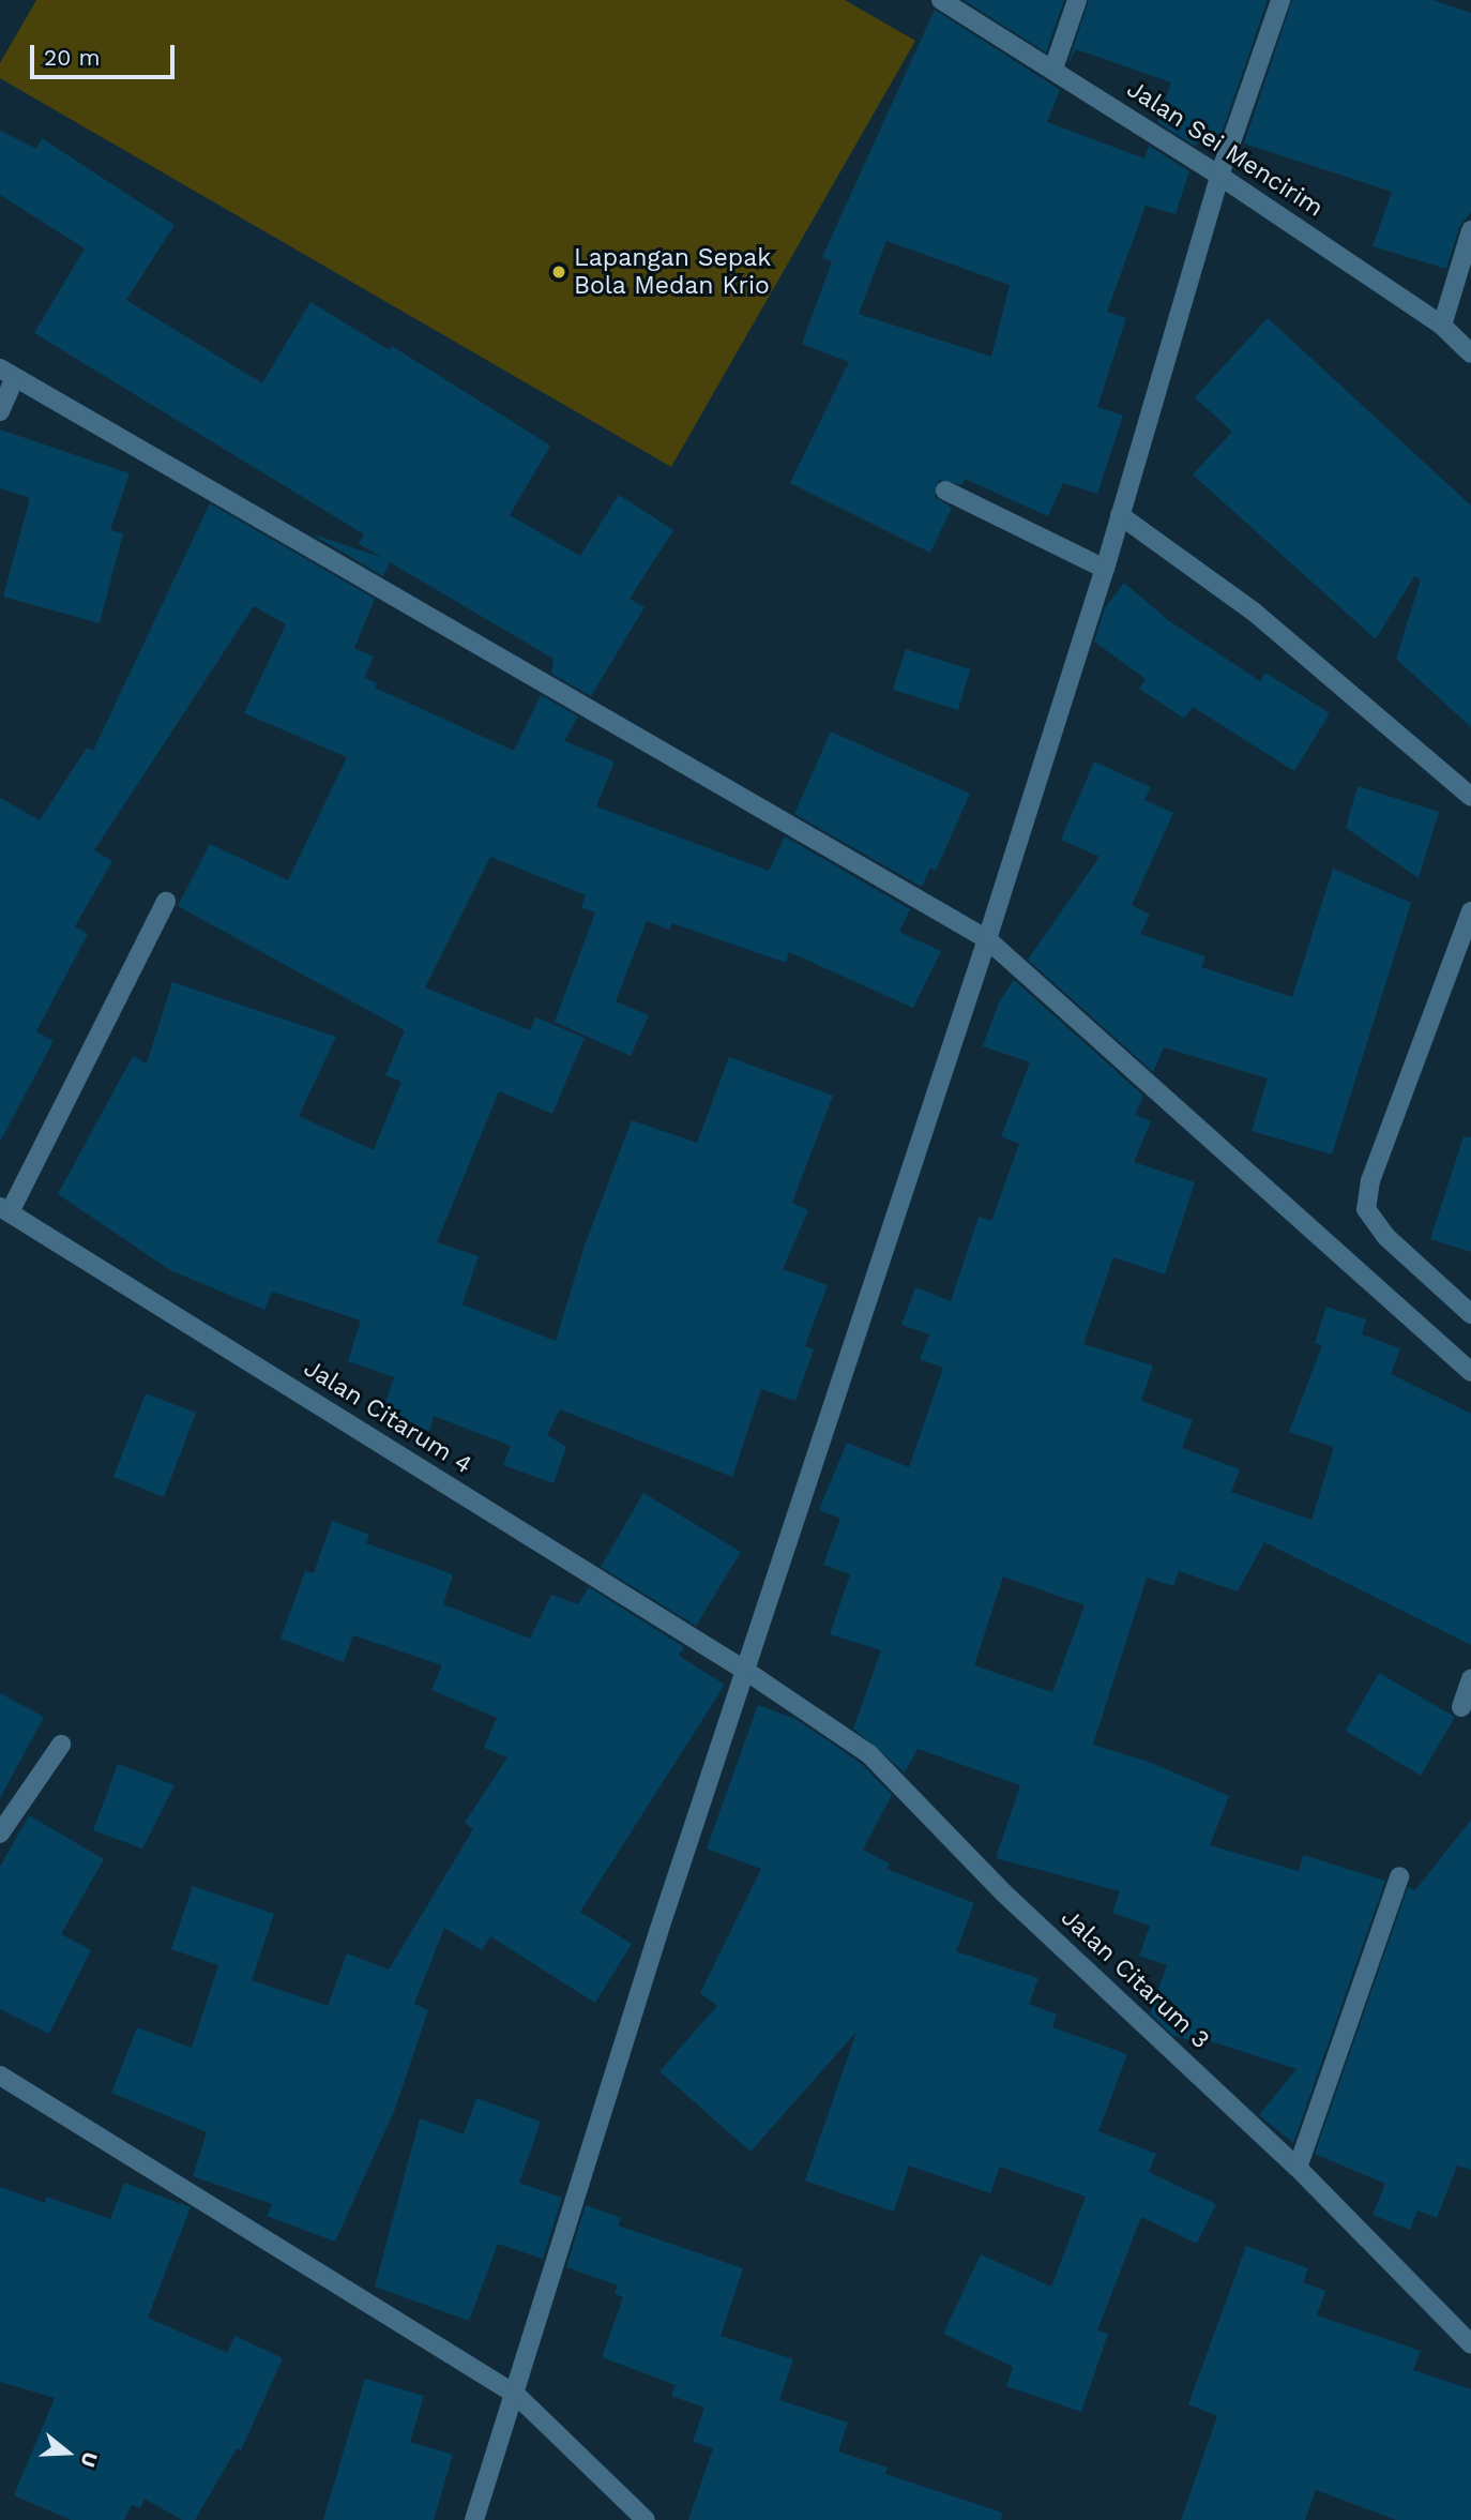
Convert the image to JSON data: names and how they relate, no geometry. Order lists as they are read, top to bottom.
{
  "streets": {
    "street": ["Jalan Sei Mencirim", "Jalan Citarum 4", "Jalan Citarum 3"]
  },
  "crossings": [
    ["Jalan Citarum 4", "Jalan Citarum 3"]
  ],
  "places": ["Lapangan Sepak Bola Medan Krio"],
  "scale_bar": "20 m",
  "north": "right"
}
